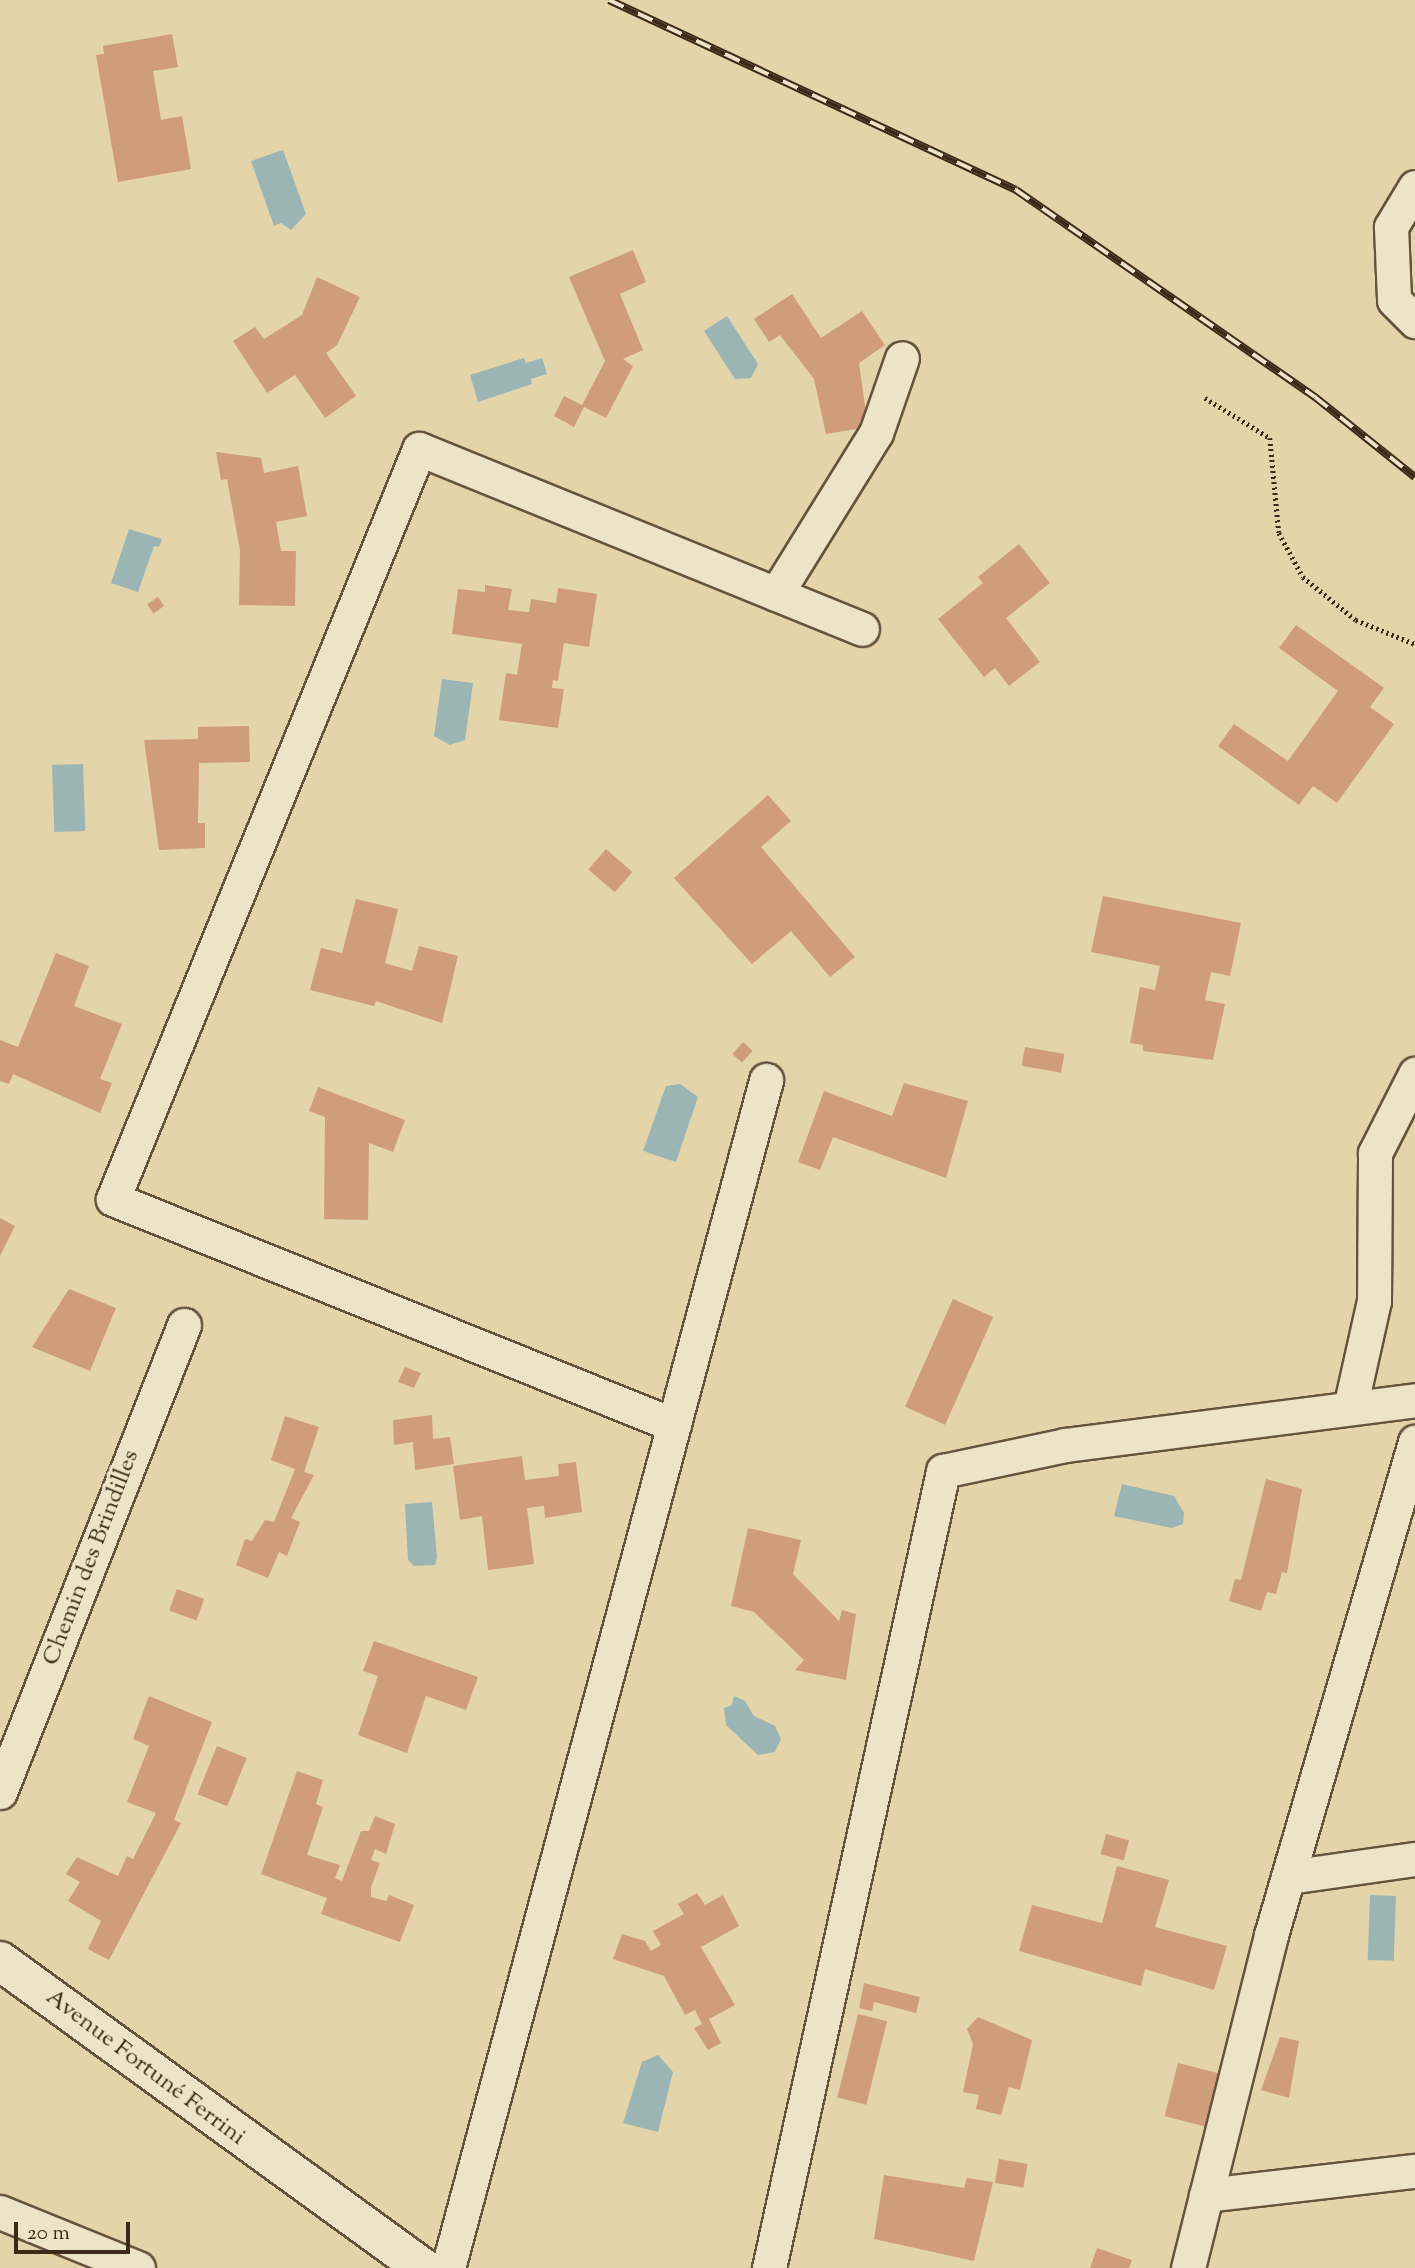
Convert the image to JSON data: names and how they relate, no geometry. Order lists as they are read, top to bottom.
{
  "streets": {
    "main road": ["Avenue Fortuné Ferrini"],
    "street": ["Chemin des Brindilles"]
  },
  "scale_bar": "20 m"
}
